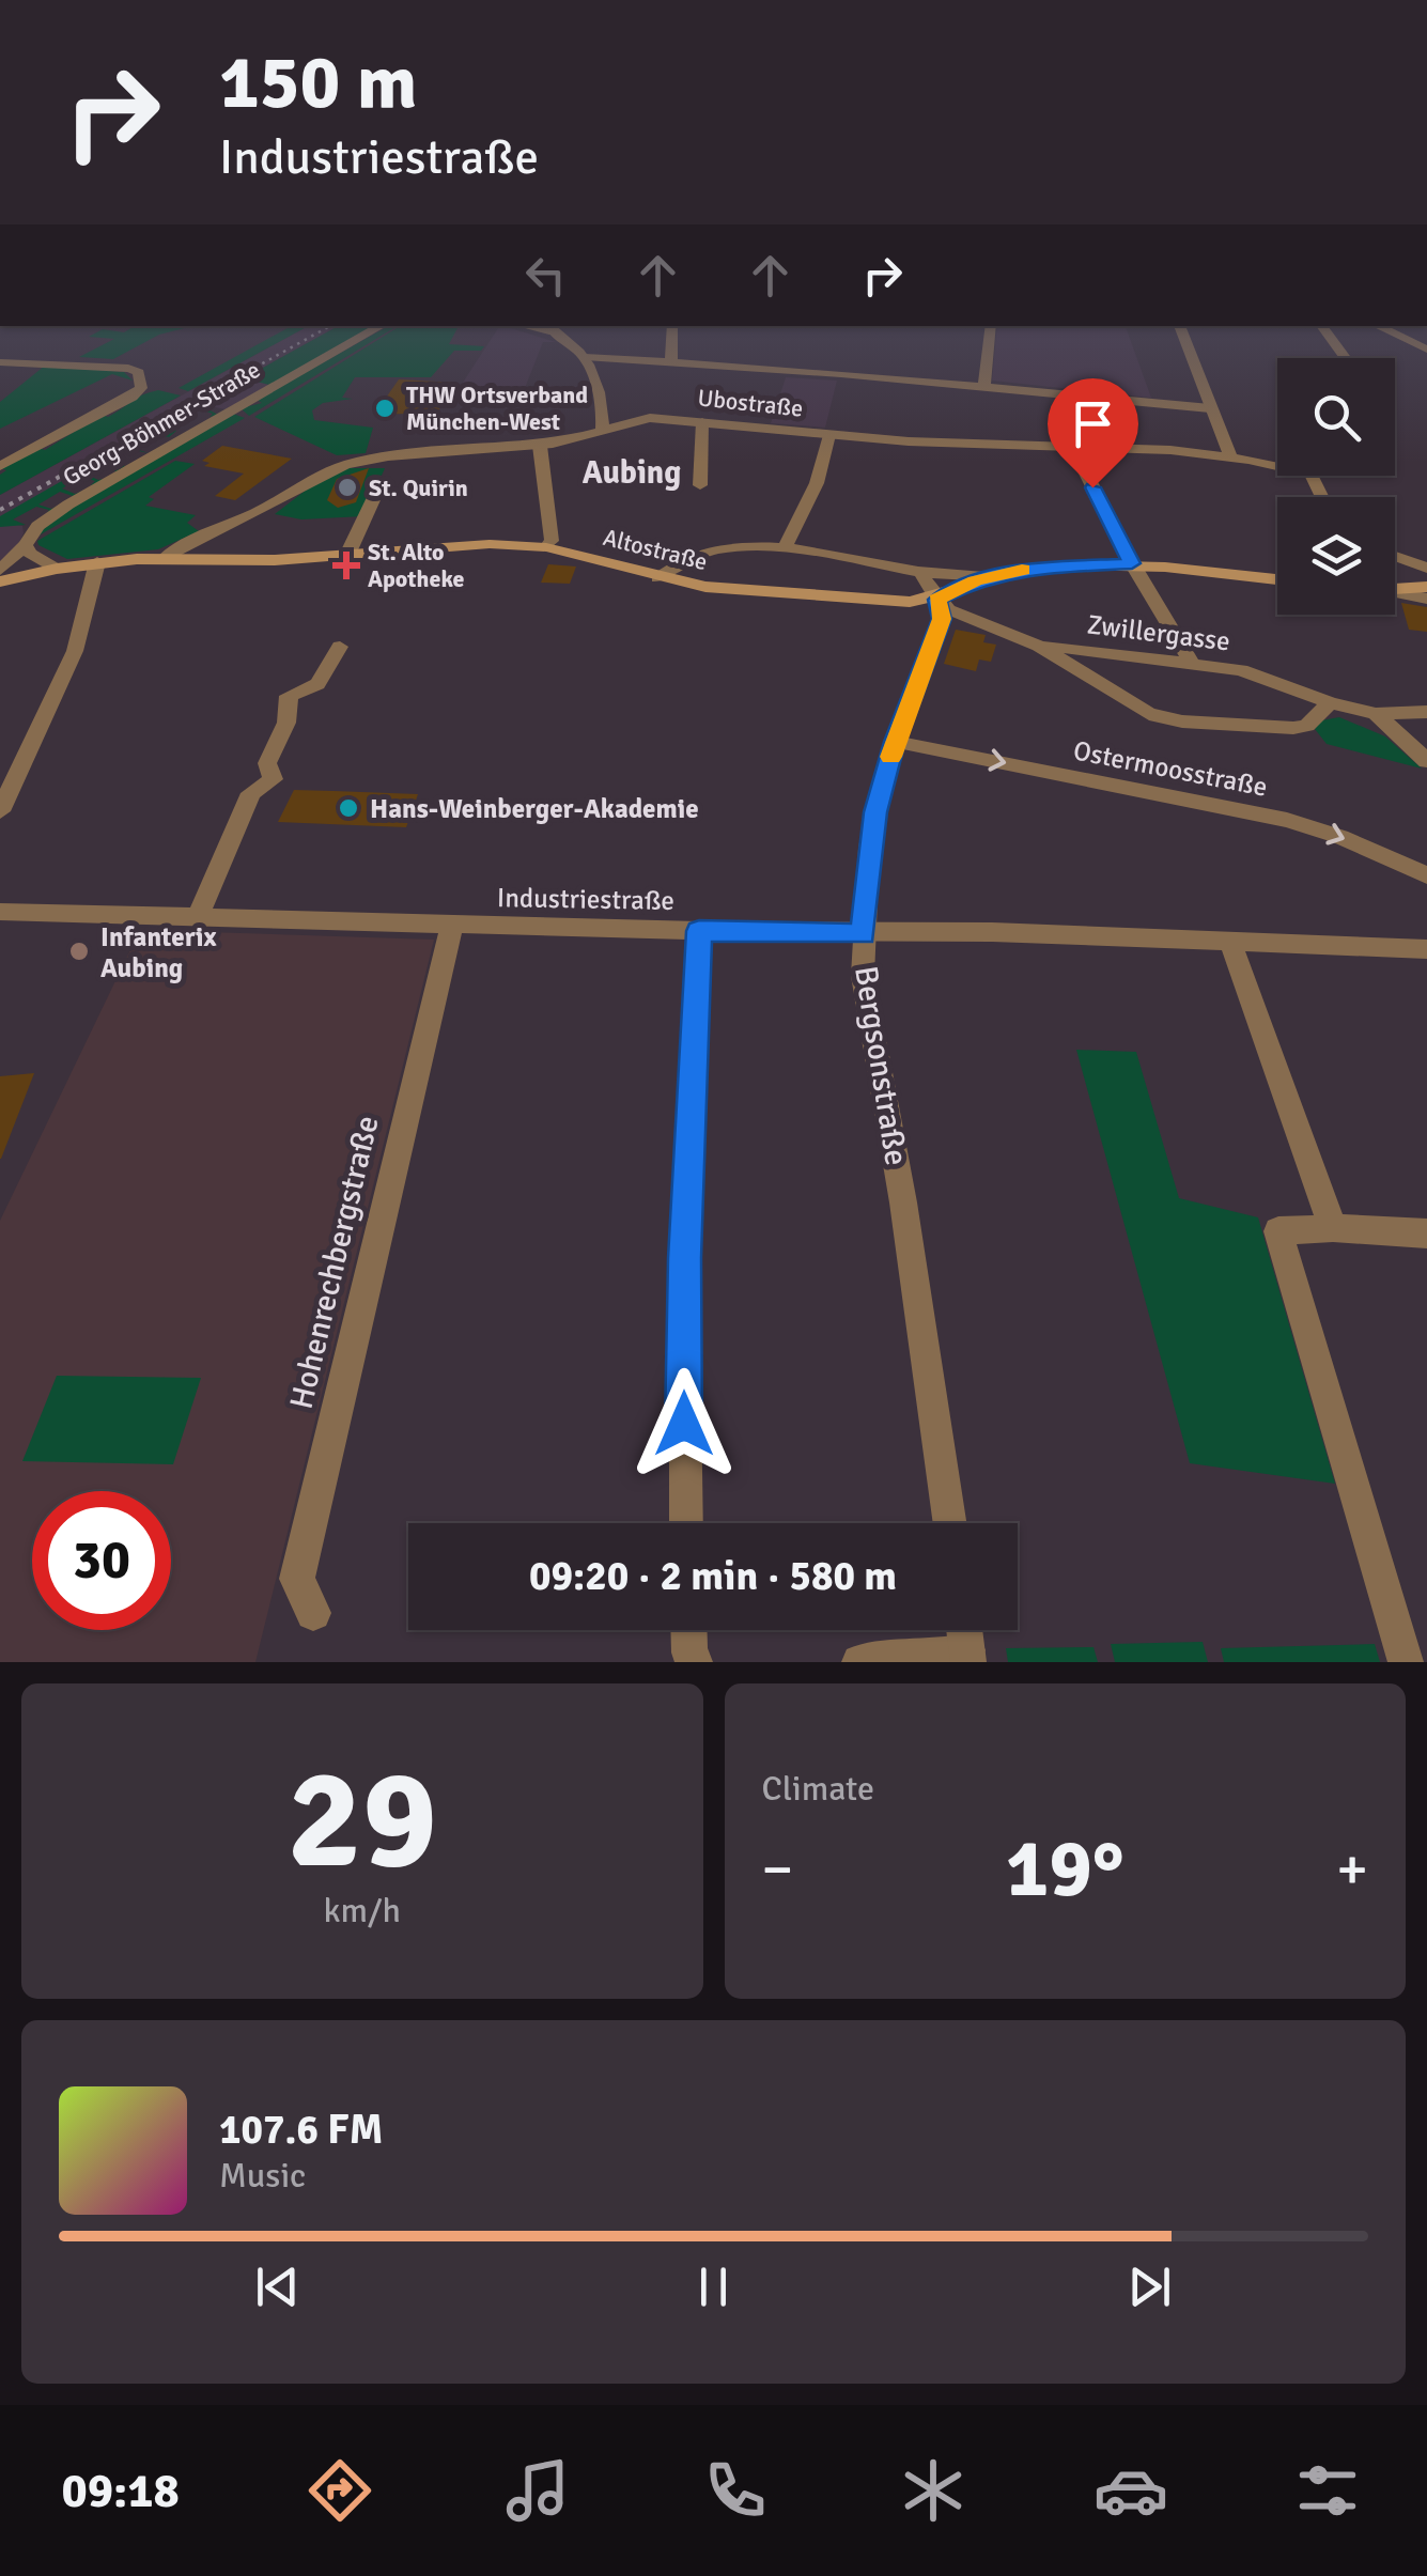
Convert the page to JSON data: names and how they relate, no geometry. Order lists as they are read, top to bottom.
{
  "streets": {
    "main road": ["Altostraße"],
    "street": [
      "Ubostraße",
      "Georg-Böhmer-Straße",
      "Zwillergasse",
      "Ostermoosstraße",
      "Industriestraße",
      "Bergsonstraße",
      "Hohenrechbergstraße"
    ]
  },
  "crossings": [
    ["Ubostraße", "Altostraße"],
    ["Altostraße", "Bergsonstraße"],
    ["Ostermoosstraße", "Bergsonstraße"],
    ["Industriestraße", "Bergsonstraße"],
    ["Industriestraße", "Hohenrechbergstraße"]
  ],
  "districts": ["Aubing"],
  "places": {
    "other": [
      "THW Ortsverband München-West",
      "St. Quirin",
      "Hans-Weinberger-Akademie",
      "Infanterix Aubing"
    ],
    "health": ["St. Alto Apotheke"]
  },
  "page": {
    "turn": ["150 m", "Industriestraße"],
    "limit": "30",
    "trip": "09:20 · 2 min · 580 m",
    "tile": [
      ["29", "km/h"],
      "Climate"
    ],
    "heat": ["−", "19°", "+"],
    "song": ["107.6 FM", "Music"],
    "tabs": "09:18"
  }
}
